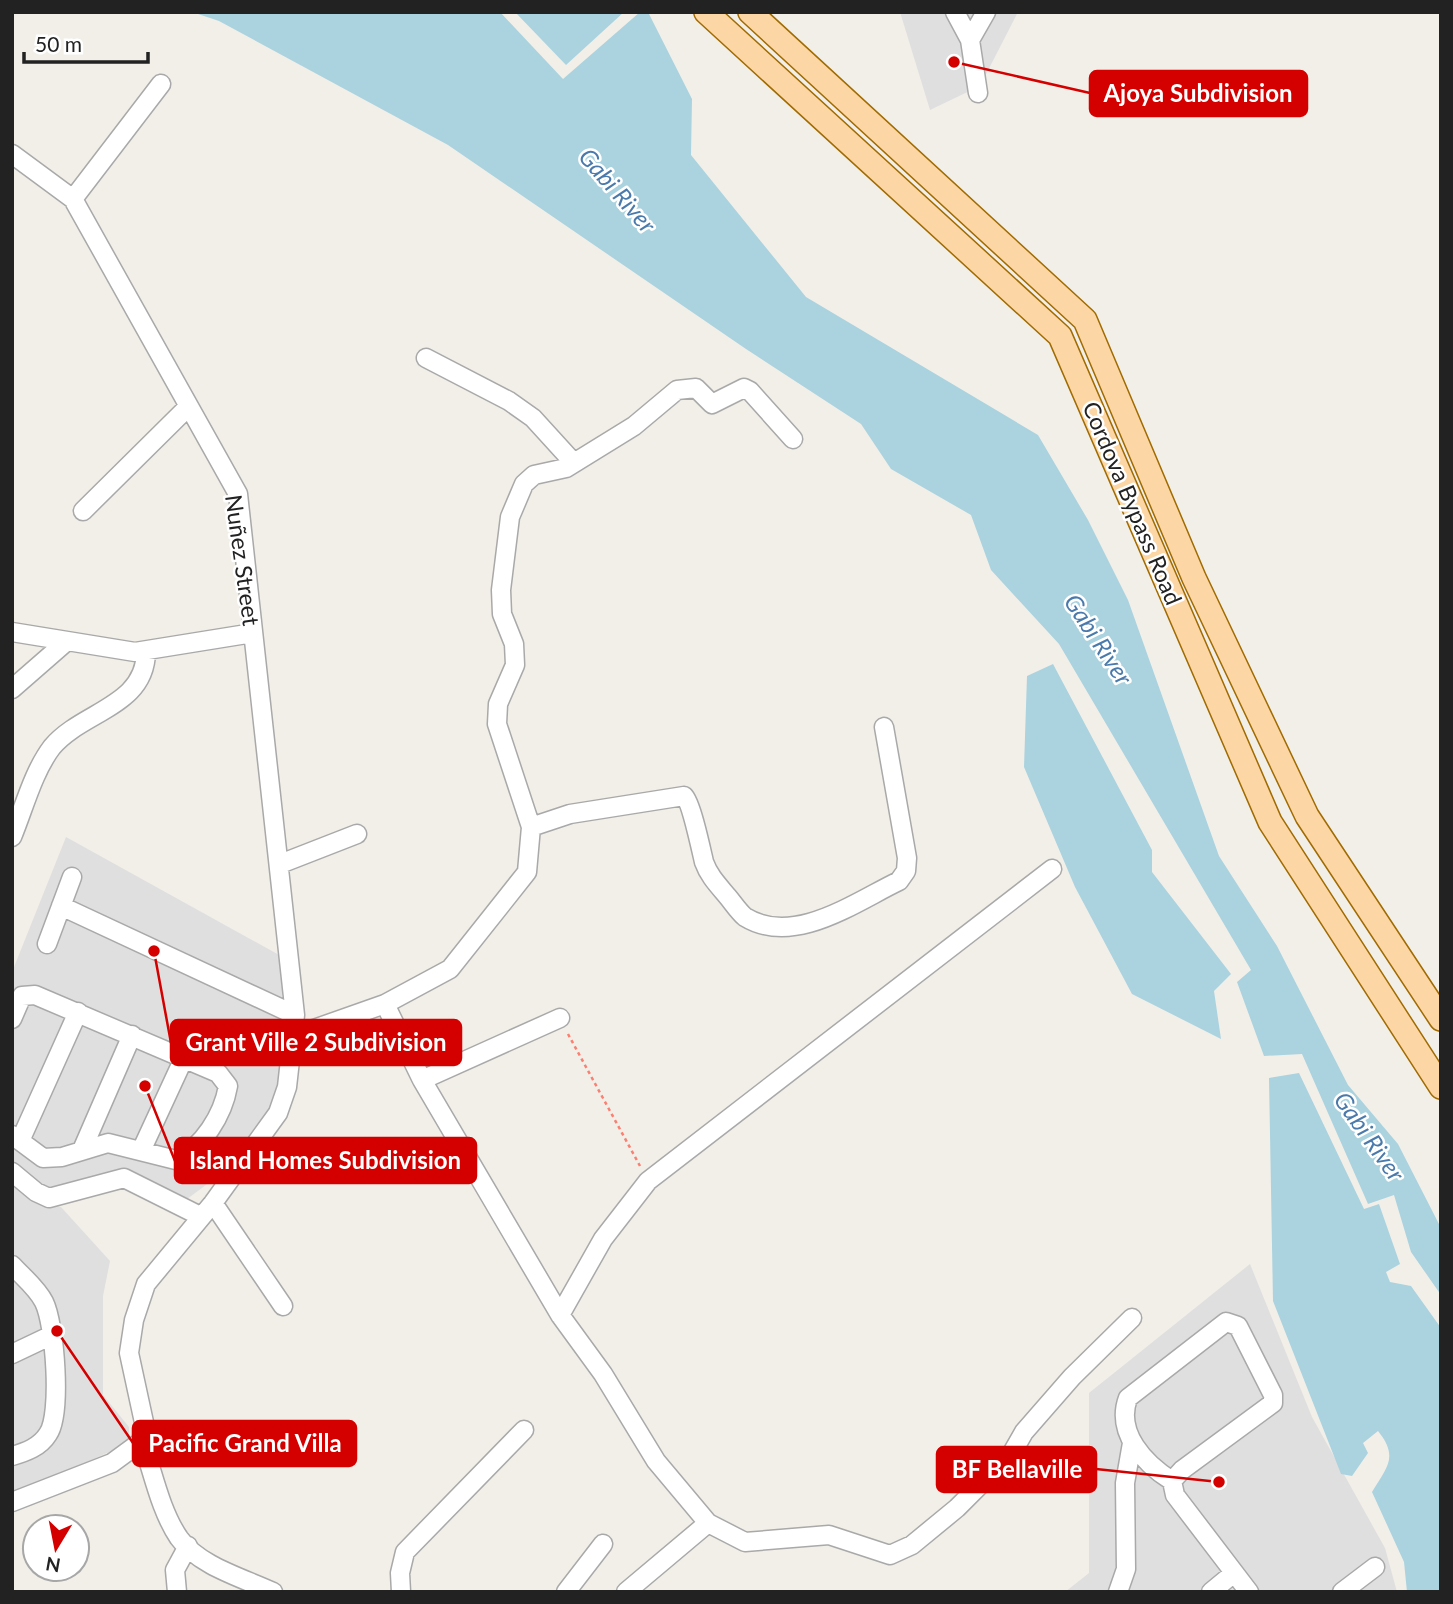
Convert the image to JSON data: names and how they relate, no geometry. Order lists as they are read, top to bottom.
{
  "streets": {
    "main road": ["Cordova Bypass Road"],
    "street": ["Nuñez Street"]
  },
  "water": ["Gabi River"],
  "places": [
    "Ajoya Subdivision",
    "Grant Ville 2 Subdivision",
    "Island Homes Subdivision",
    "Pacific Grand Villa",
    "BF Bellaville"
  ],
  "scale_bar": "50 m",
  "north": "bottom"
}
